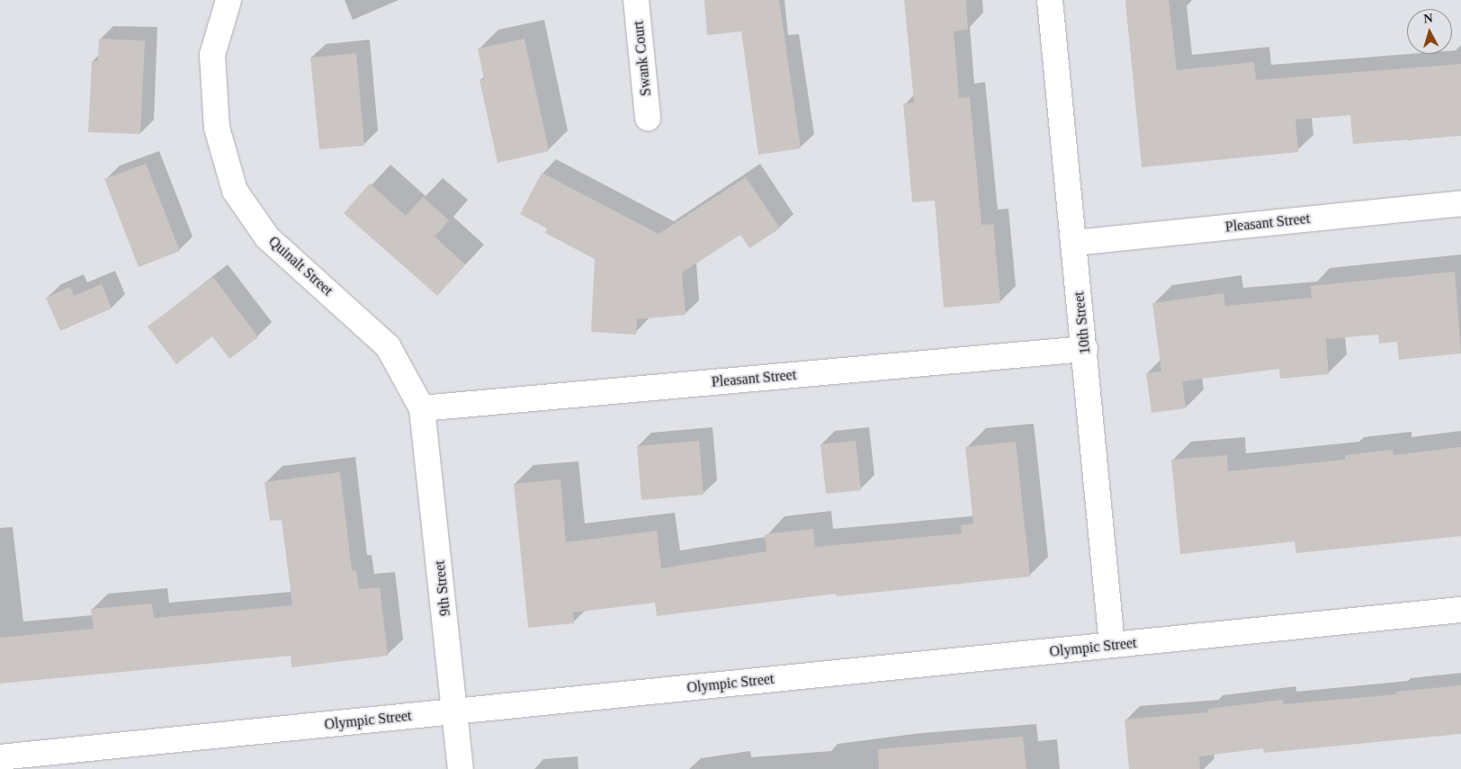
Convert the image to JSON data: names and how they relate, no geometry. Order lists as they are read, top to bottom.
{
  "streets": {
    "street": [
      "Swank Court",
      "Pleasant Street",
      "Quinalt Street",
      "10th Street",
      "9th Street",
      "Olympic Street"
    ]
  },
  "crossings": [
    ["Pleasant Street", "Quinalt Street"],
    ["Pleasant Street", "10th Street"],
    ["Pleasant Street", "9th Street"],
    ["Quinalt Street", "9th Street"],
    ["10th Street", "Olympic Street"],
    ["9th Street", "Olympic Street"]
  ],
  "north": "top"
}
